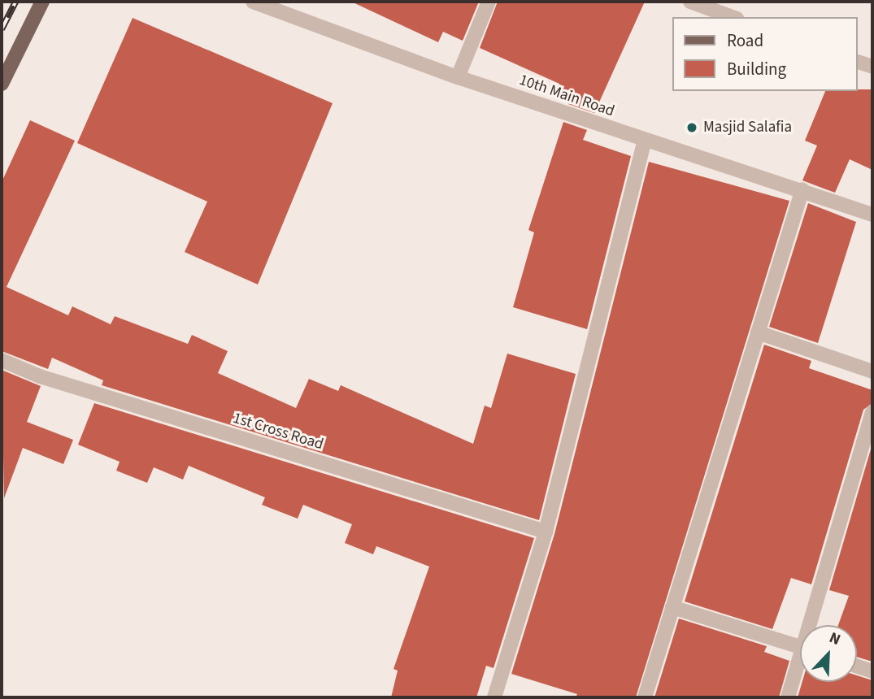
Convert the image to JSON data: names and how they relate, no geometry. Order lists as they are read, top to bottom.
{
  "streets": {
    "street": ["10th Main Road", "1st Cross Road"]
  },
  "places": ["Masjid Salafia"],
  "legend": ["Road", "Building"],
  "north": "top right"
}
